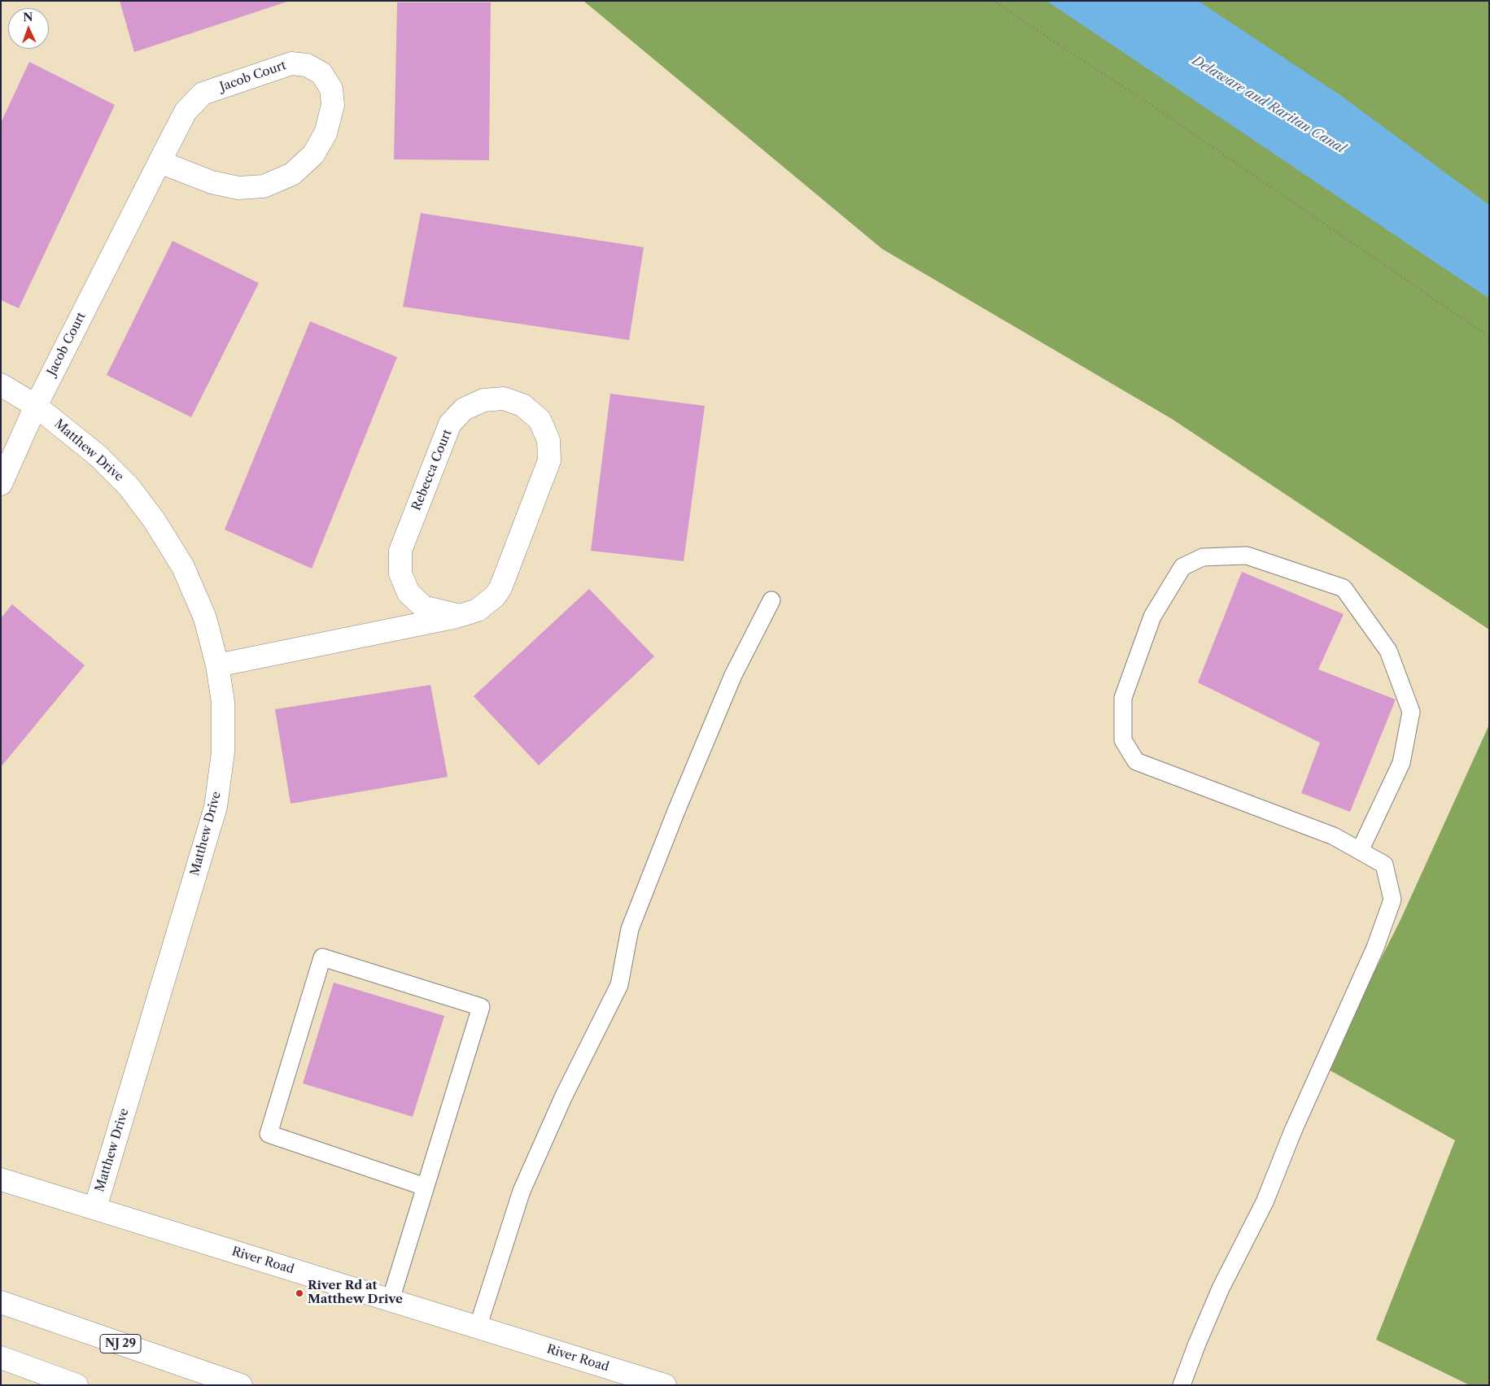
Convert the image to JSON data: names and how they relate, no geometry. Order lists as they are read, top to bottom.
{
  "streets": {
    "main road": [
      "Jacob Court",
      "Matthew Drive",
      "Rebecca Court",
      "River Road",
      "NJ 29"
    ]
  },
  "crossings": [
    ["Jacob Court", "Matthew Drive"],
    ["Matthew Drive", "Rebecca Court"],
    ["Matthew Drive", "River Road"]
  ],
  "water": ["Delaware and Raritan Canal"],
  "places": ["River Rd at Matthew Drive"],
  "north": "top"
}
